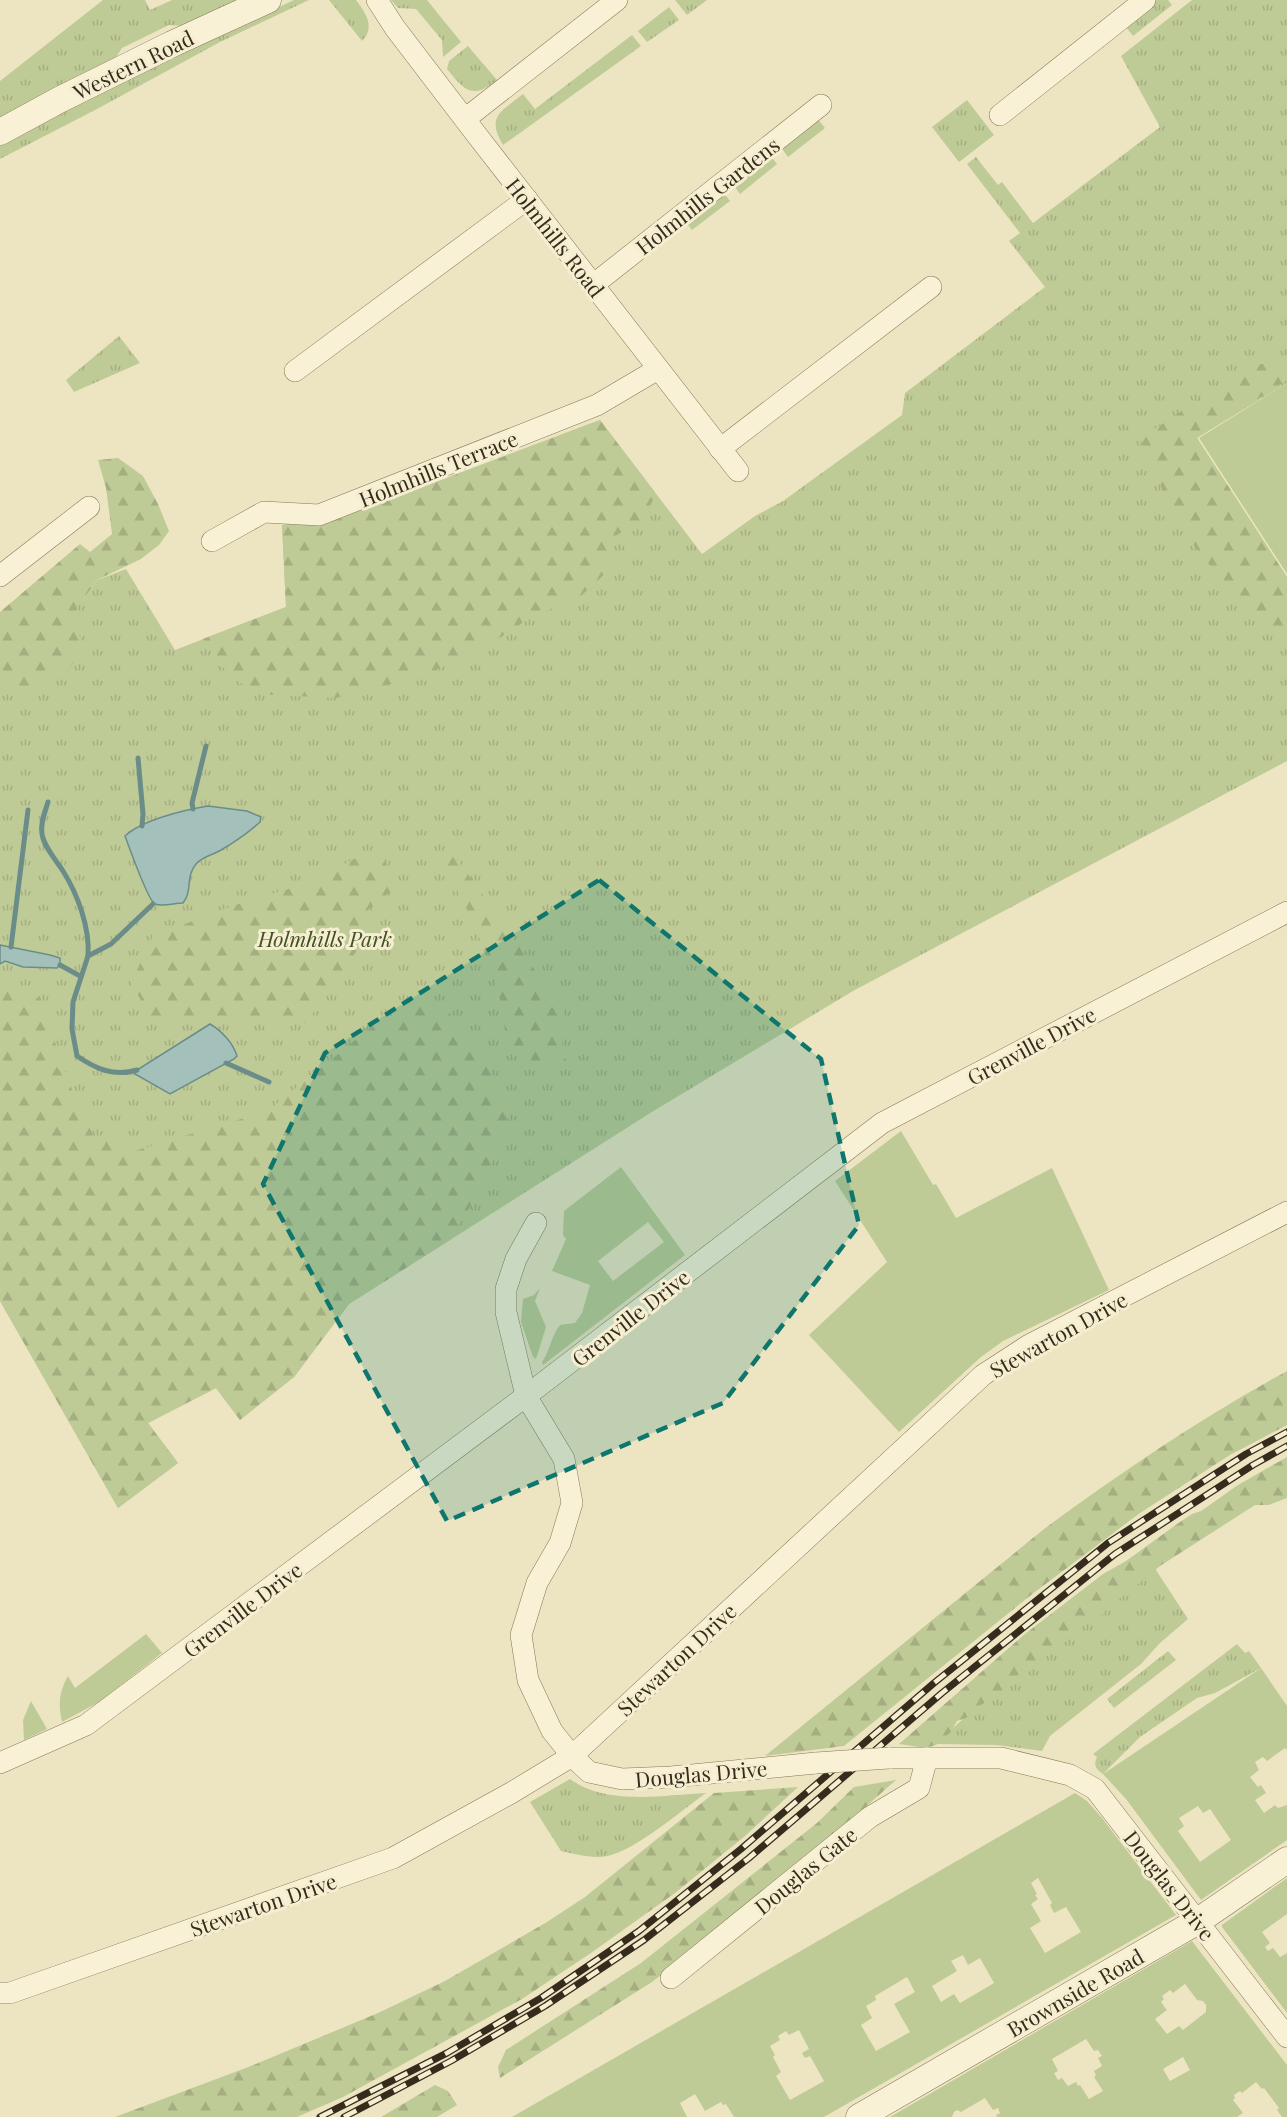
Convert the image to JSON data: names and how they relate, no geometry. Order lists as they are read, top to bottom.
{
  "streets": {
    "street": [
      "Western Road",
      "Holmhills Gardens",
      "Holmhills Road",
      "Holmhills Terrace",
      "Grenville Drive",
      "Stewarton Drive",
      "Douglas Drive",
      "Douglas Gate",
      "Brownside Road"
    ]
  },
  "crossings": [
    ["Holmhills Gardens", "Holmhills Road"],
    ["Holmhills Road", "Holmhills Terrace"],
    ["Grenville Drive", "Douglas Drive"],
    ["Stewarton Drive", "Douglas Drive"],
    ["Douglas Drive", "Douglas Gate"],
    ["Douglas Drive", "Brownside Road"]
  ],
  "parks": ["Holmhills Park"]
}
